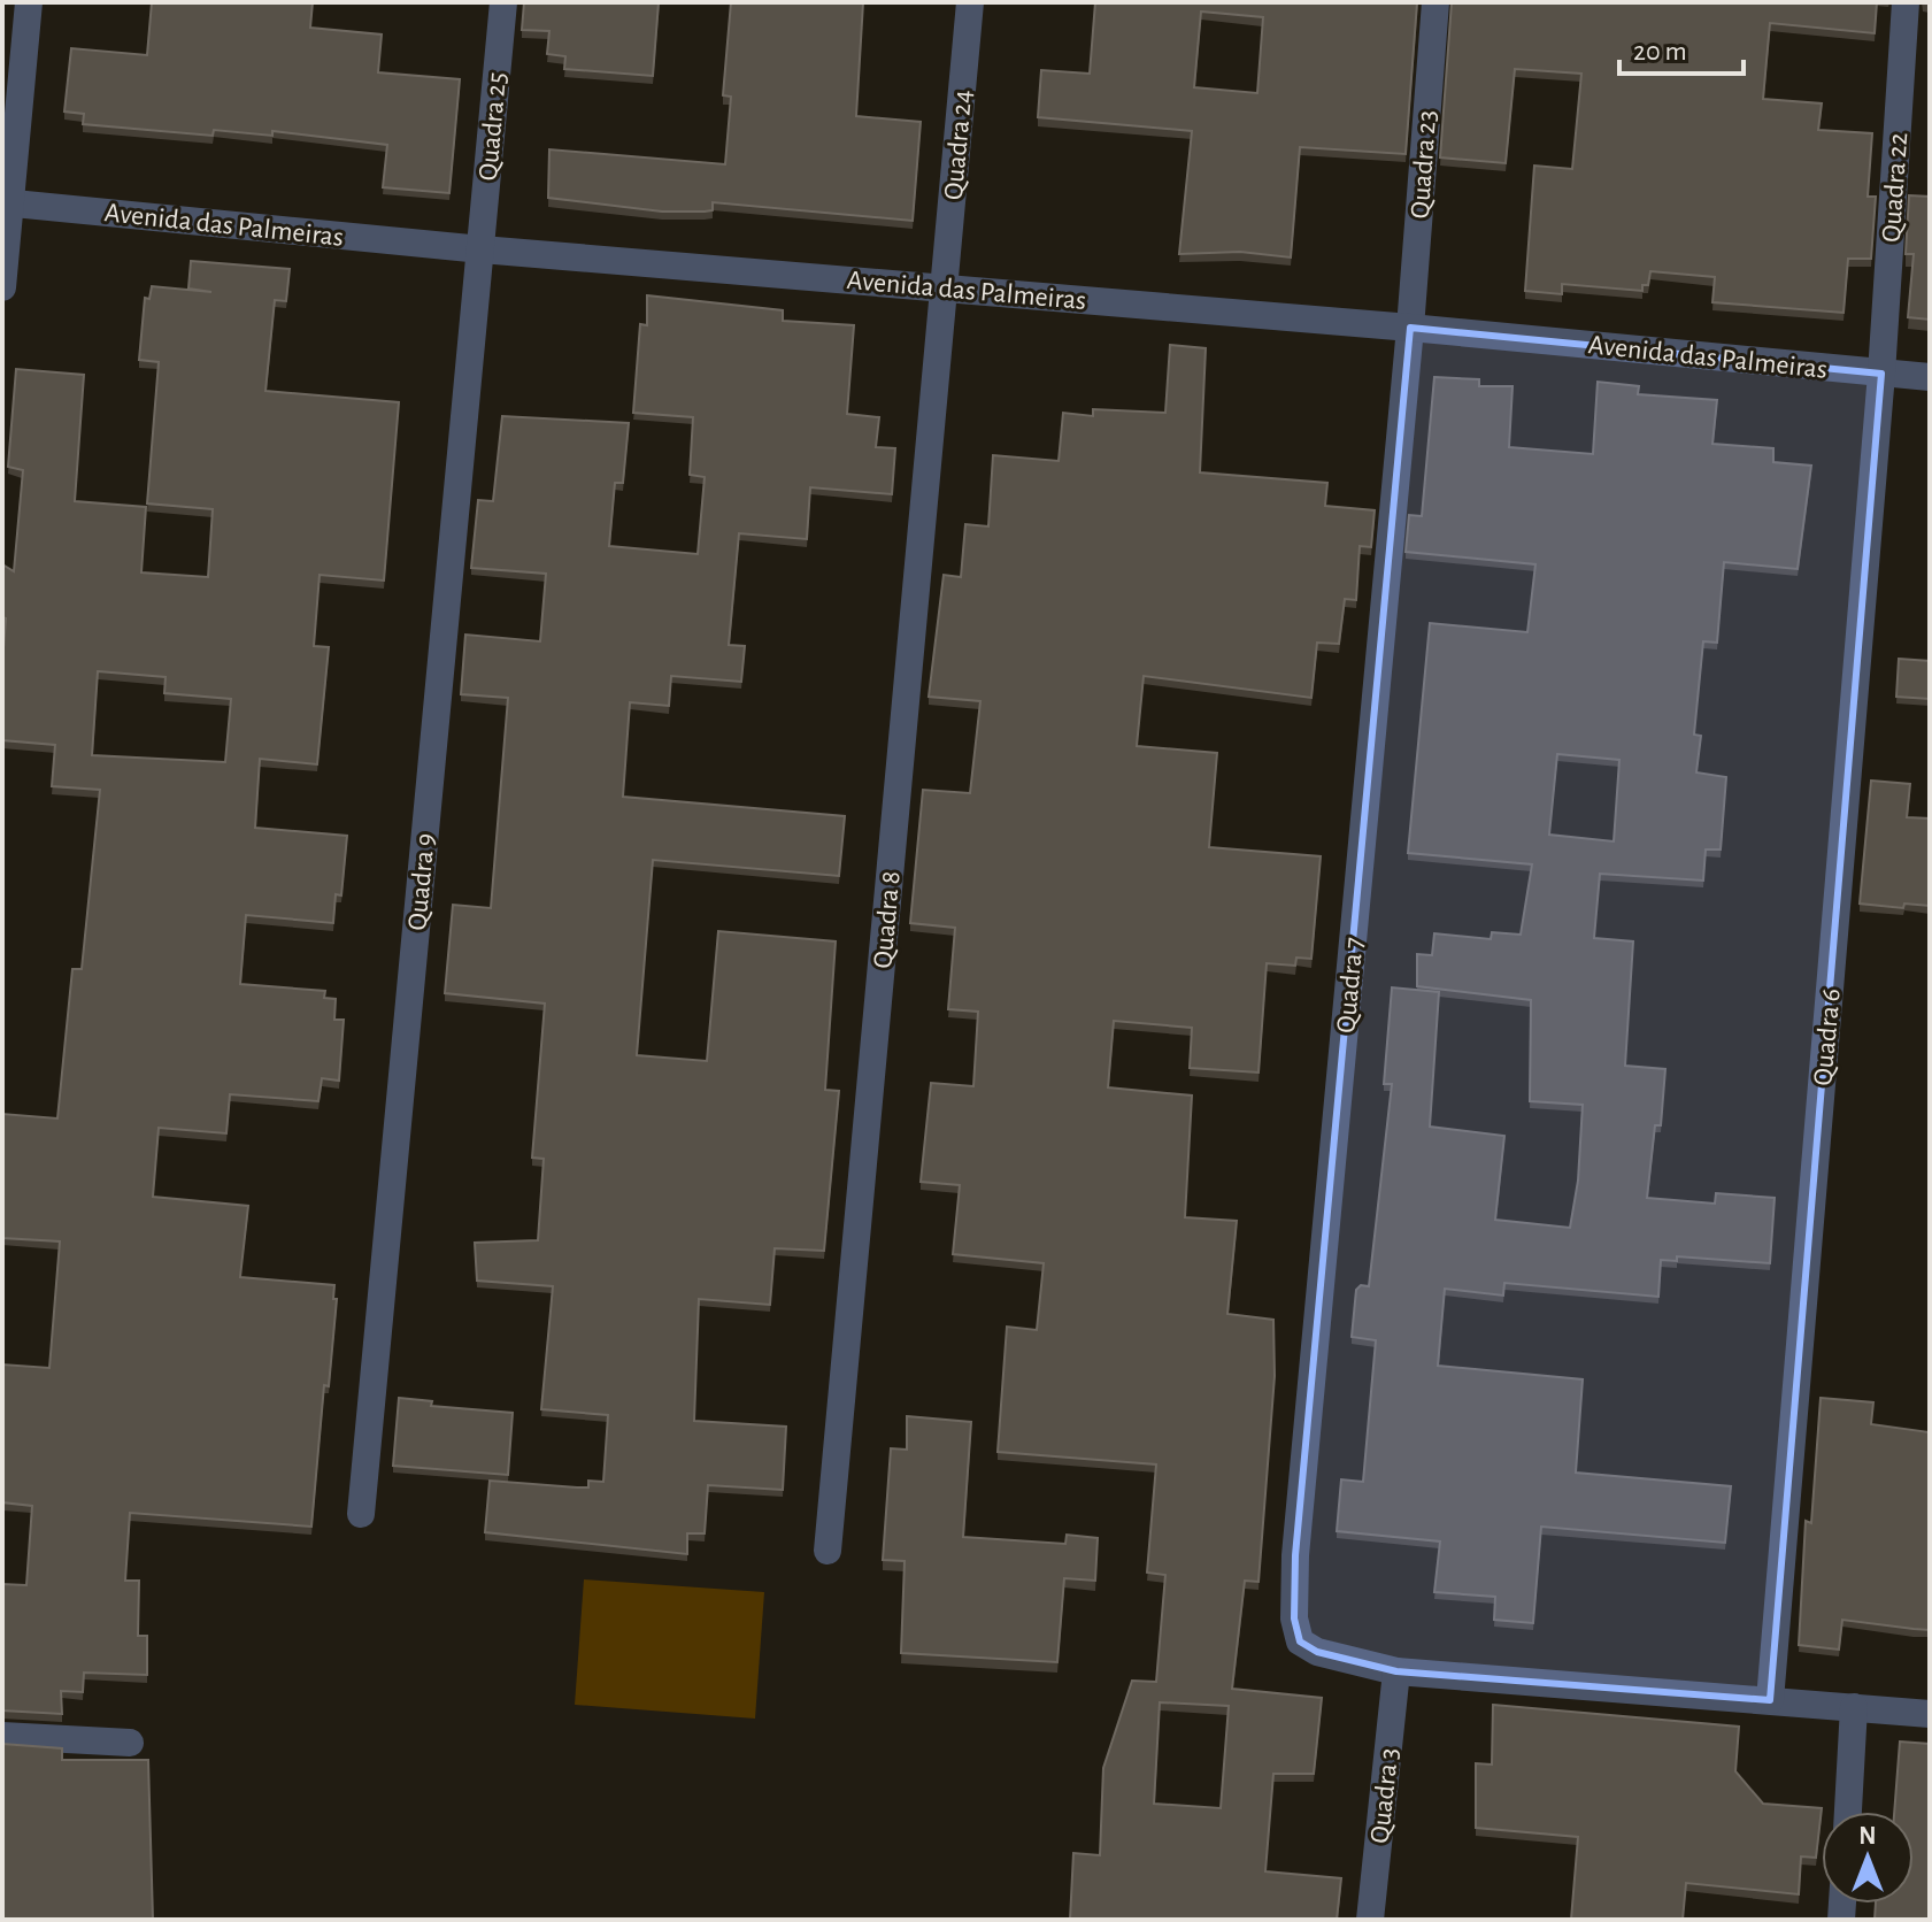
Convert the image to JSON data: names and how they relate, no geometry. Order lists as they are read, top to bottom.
{
  "streets": {
    "street": [
      "Quadra 25",
      "Quadra 24",
      "Quadra 23",
      "Quadra 22",
      "Avenida das Palmeiras",
      "Quadra 9",
      "Quadra 8",
      "Quadra 7",
      "Quadra 6",
      "Quadra 3"
    ]
  },
  "crossings": [
    ["Quadra 25", "Avenida das Palmeiras"],
    ["Quadra 25", "Quadra 9"],
    ["Quadra 24", "Avenida das Palmeiras"],
    ["Quadra 24", "Quadra 8"],
    ["Quadra 23", "Avenida das Palmeiras"],
    ["Quadra 23", "Quadra 7"],
    ["Quadra 22", "Avenida das Palmeiras"],
    ["Quadra 22", "Quadra 6"],
    ["Avenida das Palmeiras", "Quadra 9"],
    ["Avenida das Palmeiras", "Quadra 8"],
    ["Avenida das Palmeiras", "Quadra 7"],
    ["Avenida das Palmeiras", "Quadra 6"],
    ["Quadra 7", "Quadra 3"]
  ],
  "scale_bar": "20 m",
  "north": "top"
}
